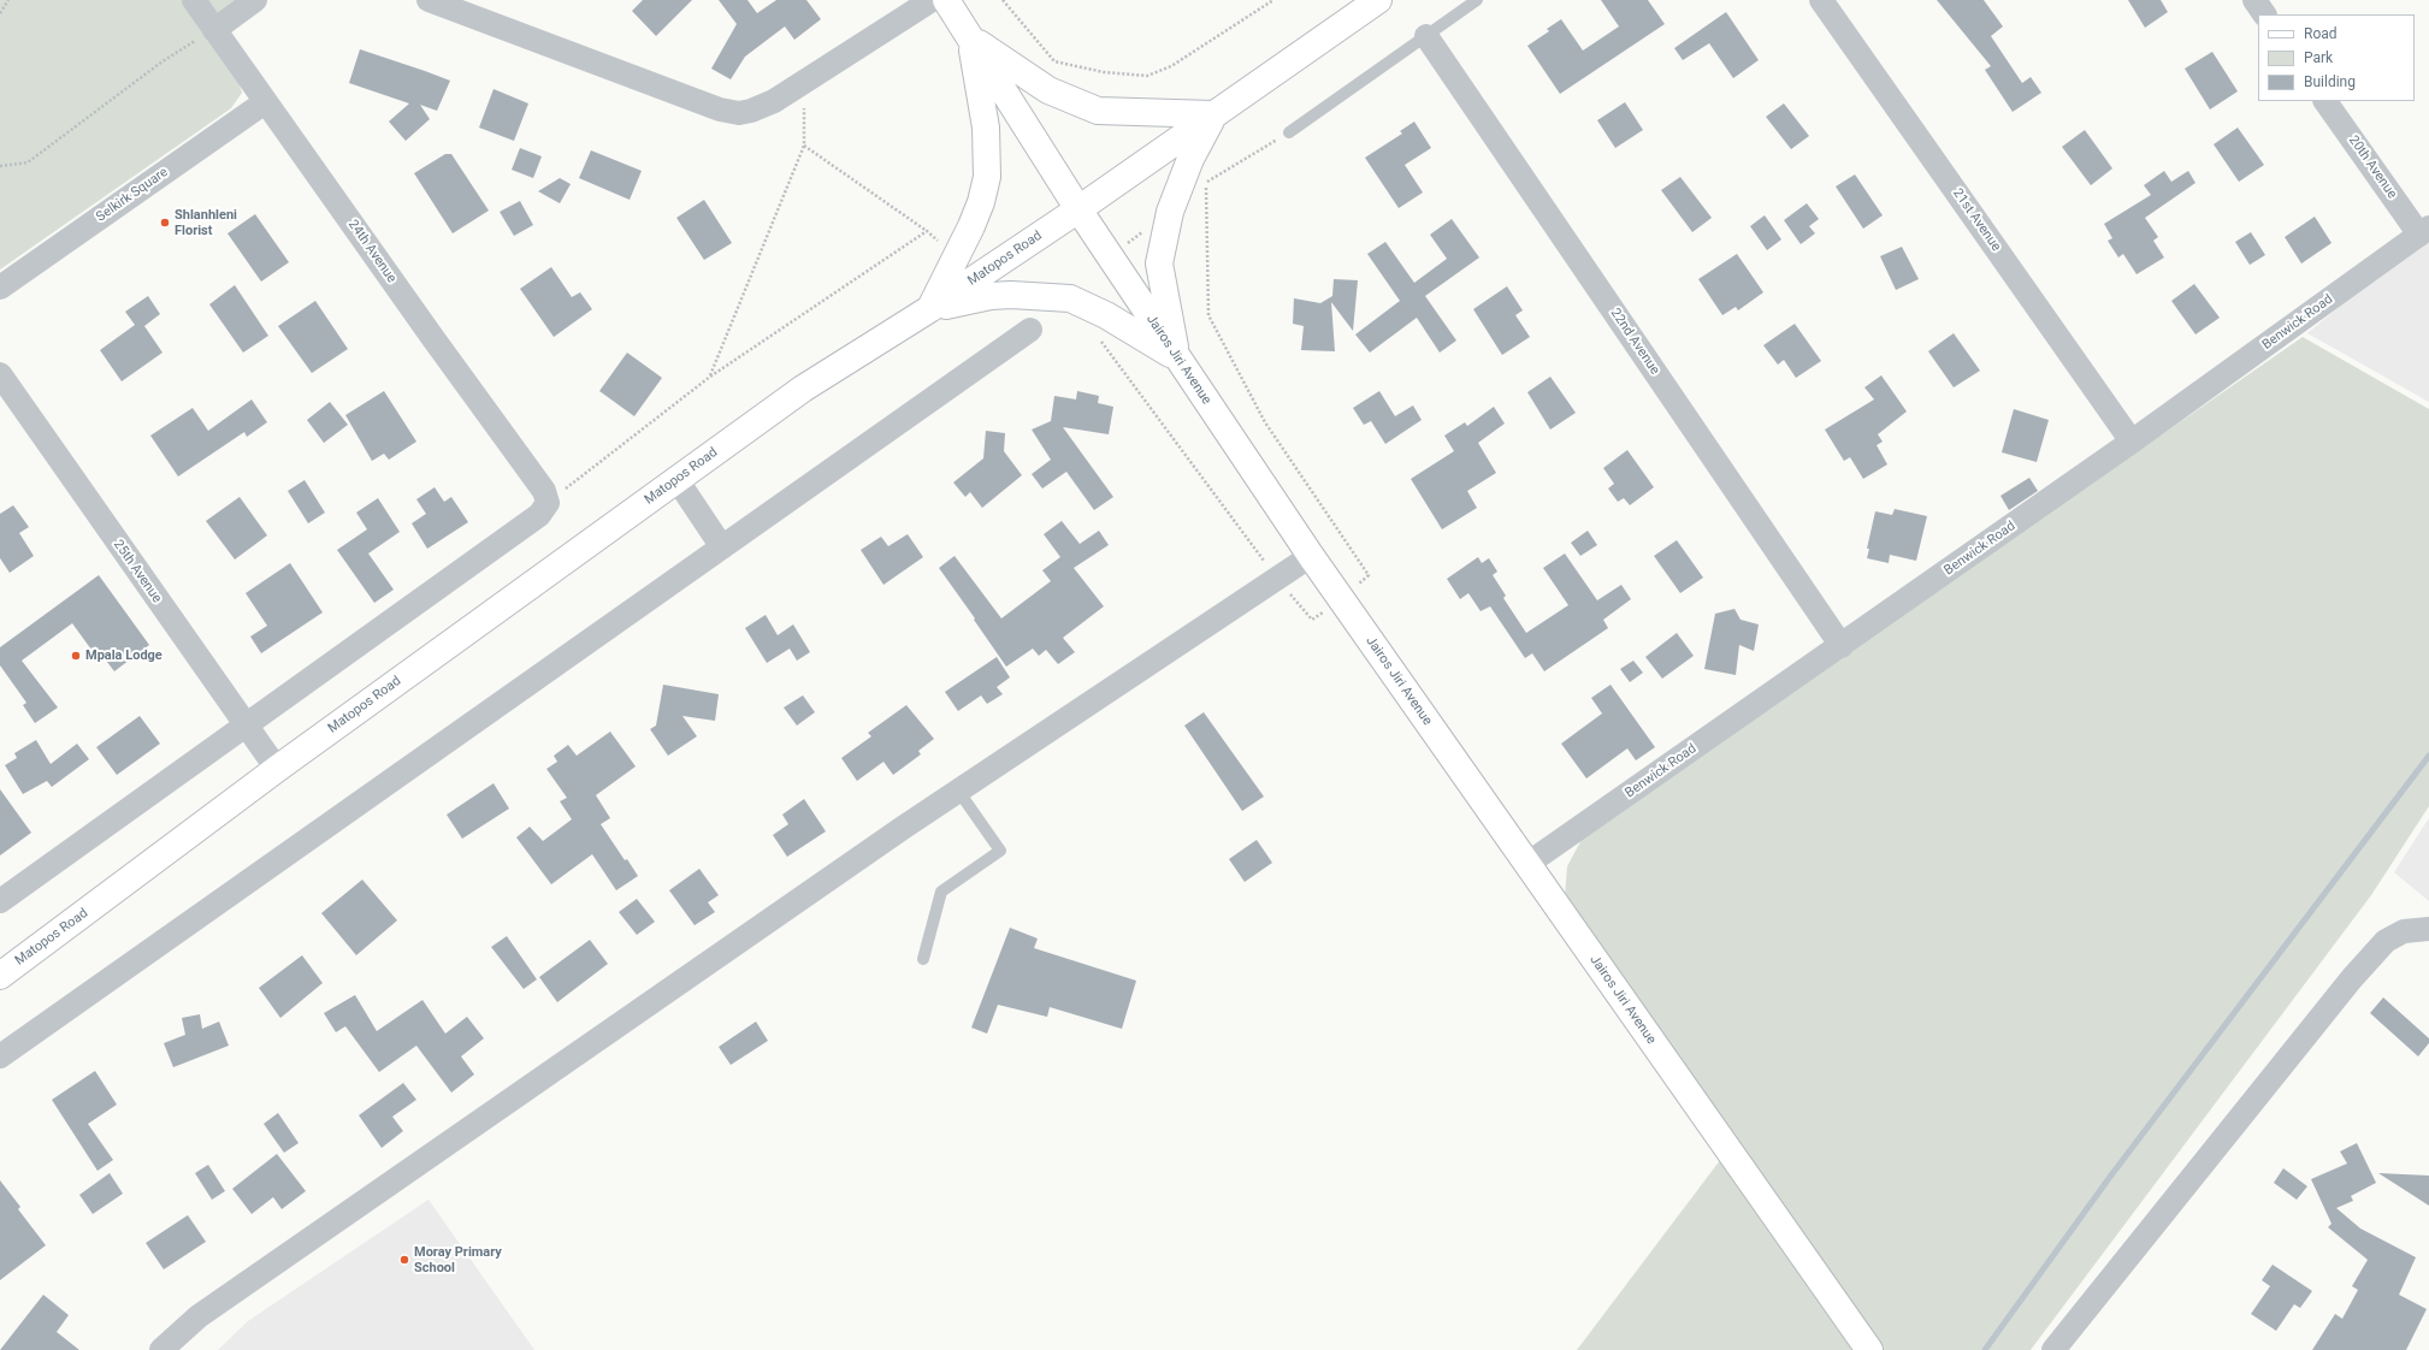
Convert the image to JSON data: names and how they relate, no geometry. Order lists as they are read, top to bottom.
{
  "streets": {
    "main road": ["Matopos Road", "Jairos Jiri Avenue"],
    "street": [
      "20th Avenue",
      "Selkirk Square",
      "21st Avenue",
      "24th Avenue",
      "Benwick Road",
      "22nd Avenue",
      "25th Avenue"
    ]
  },
  "crossings": [
    ["20th Avenue", "Benwick Road"],
    ["Selkirk Square", "24th Avenue"],
    ["21st Avenue", "Benwick Road"],
    ["Matopos Road", "Jairos Jiri Avenue"],
    ["Matopos Road", "25th Avenue"],
    ["Benwick Road", "22nd Avenue"],
    ["Benwick Road", "Jairos Jiri Avenue"]
  ],
  "places": ["Shlanhleni Florist", "Mpala Lodge", "Moray Primary School"],
  "legend": ["Road", "Park", "Building"]
}
